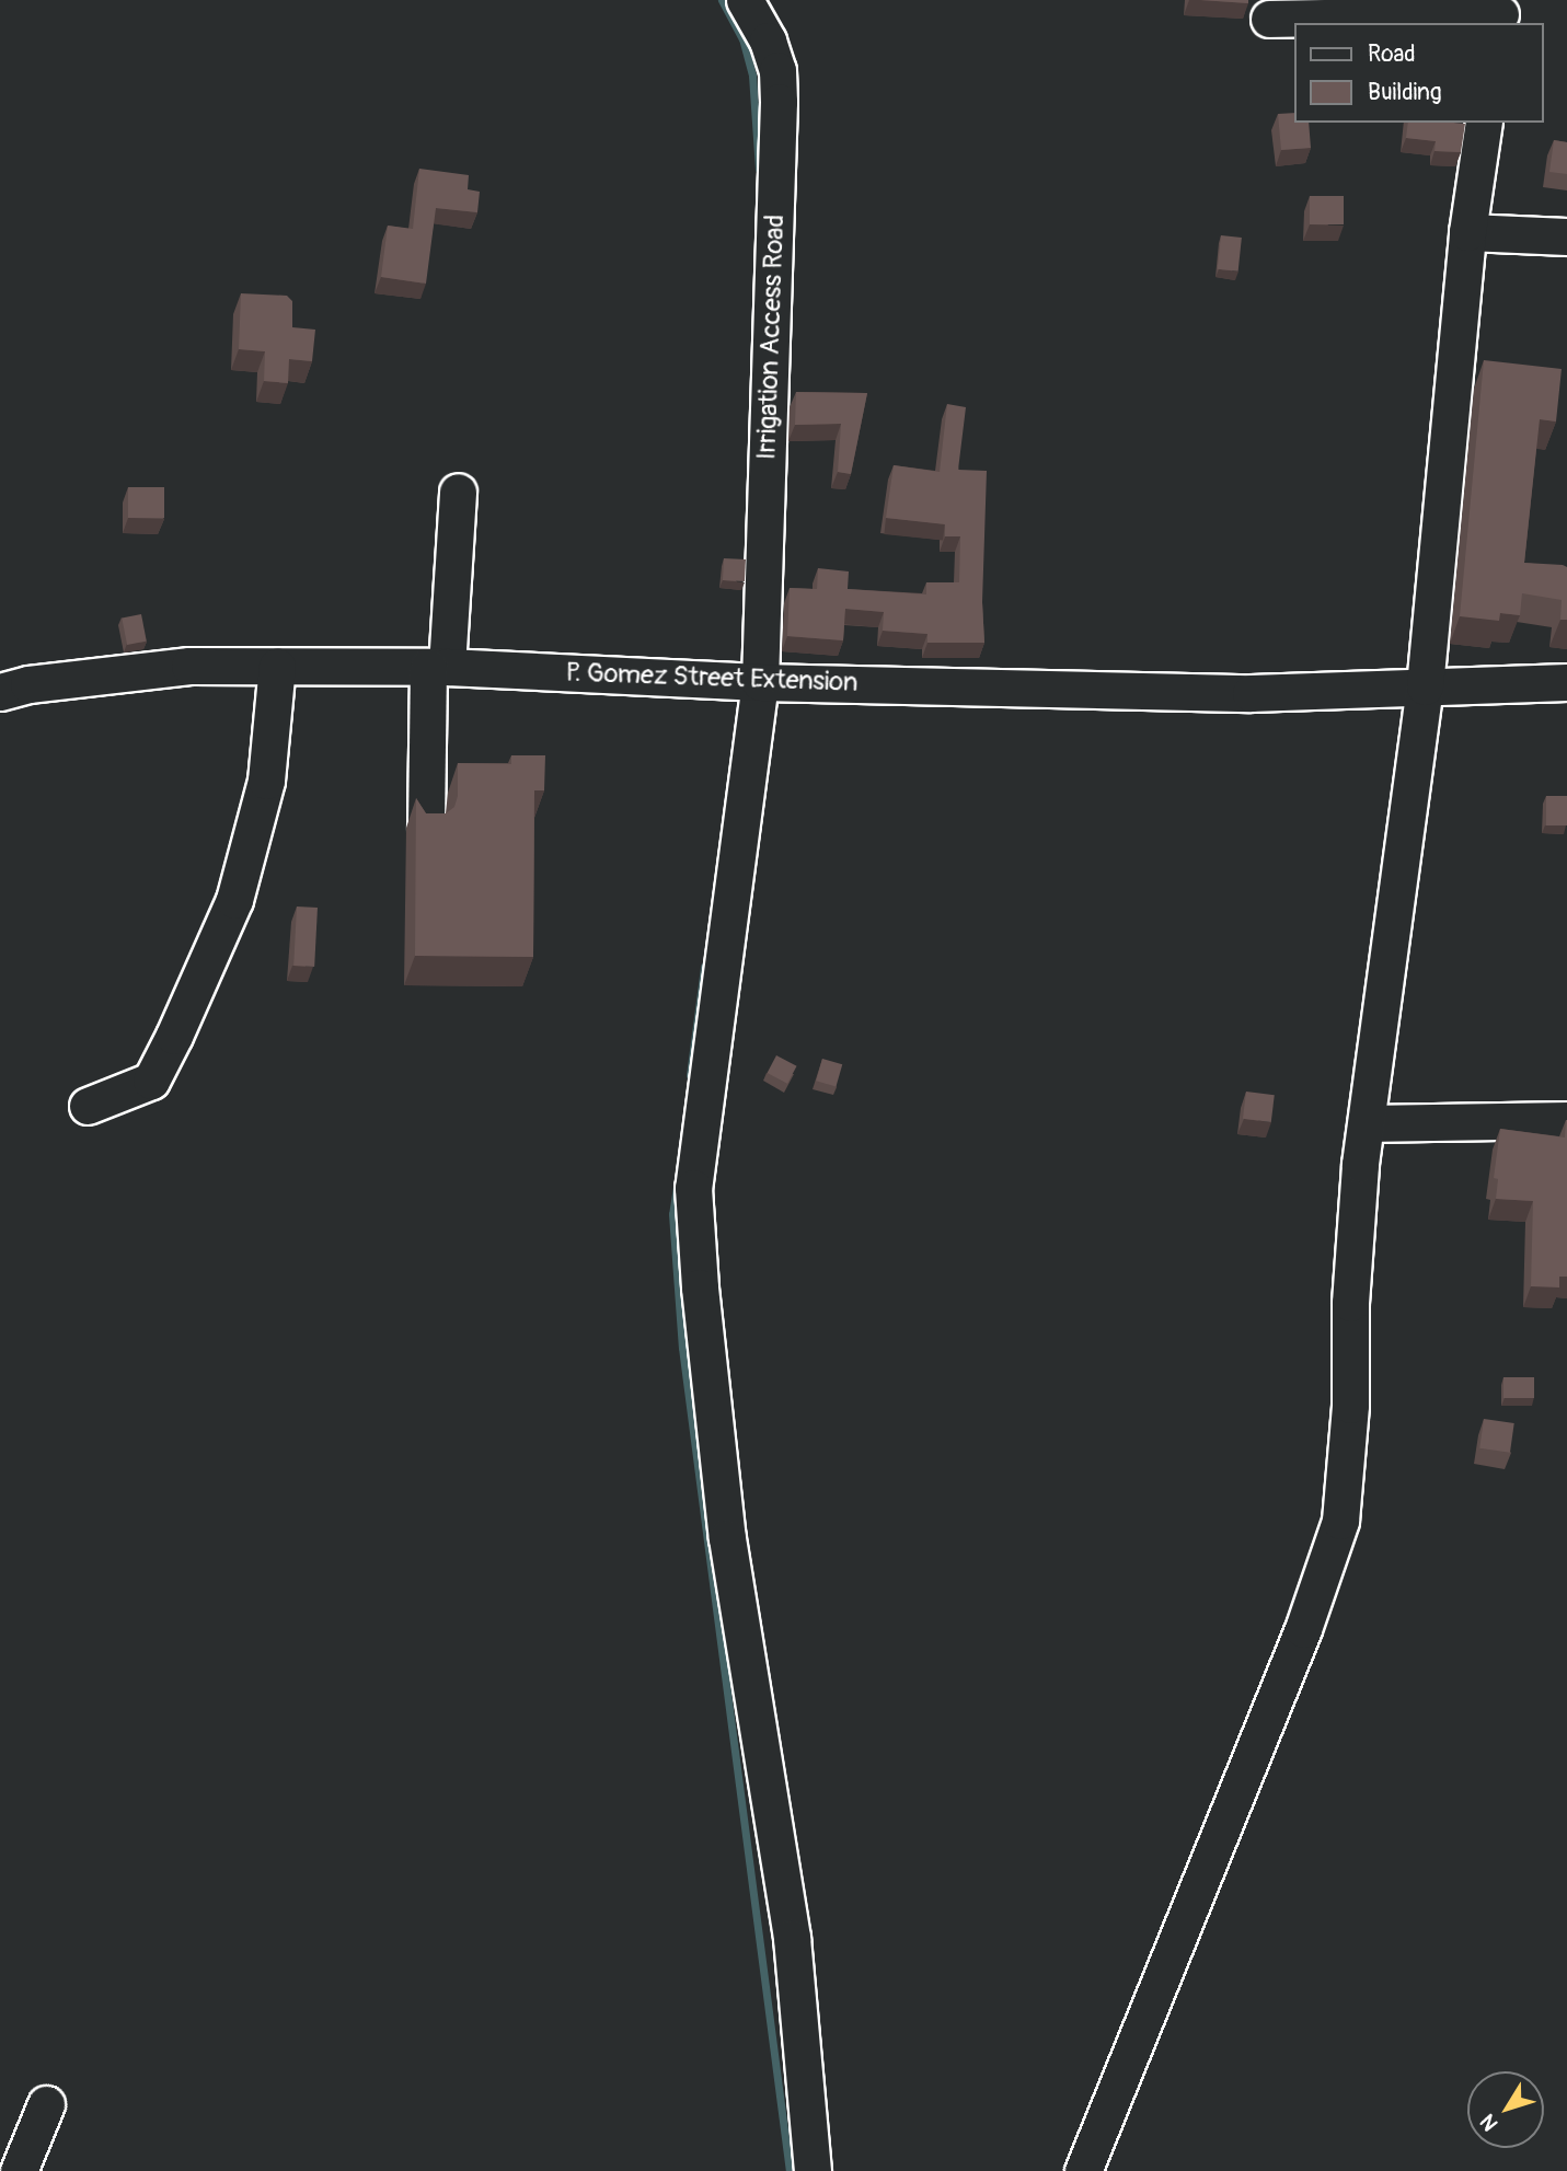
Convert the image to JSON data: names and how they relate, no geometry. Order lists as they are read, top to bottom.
{
  "streets": {
    "street": ["Irrigation Access Road", "P. Gomez Street Extension"]
  },
  "crossings": [
    ["Irrigation Access Road", "P. Gomez Street Extension"]
  ],
  "legend": ["Road", "Building"],
  "north": "bottom left"
}
